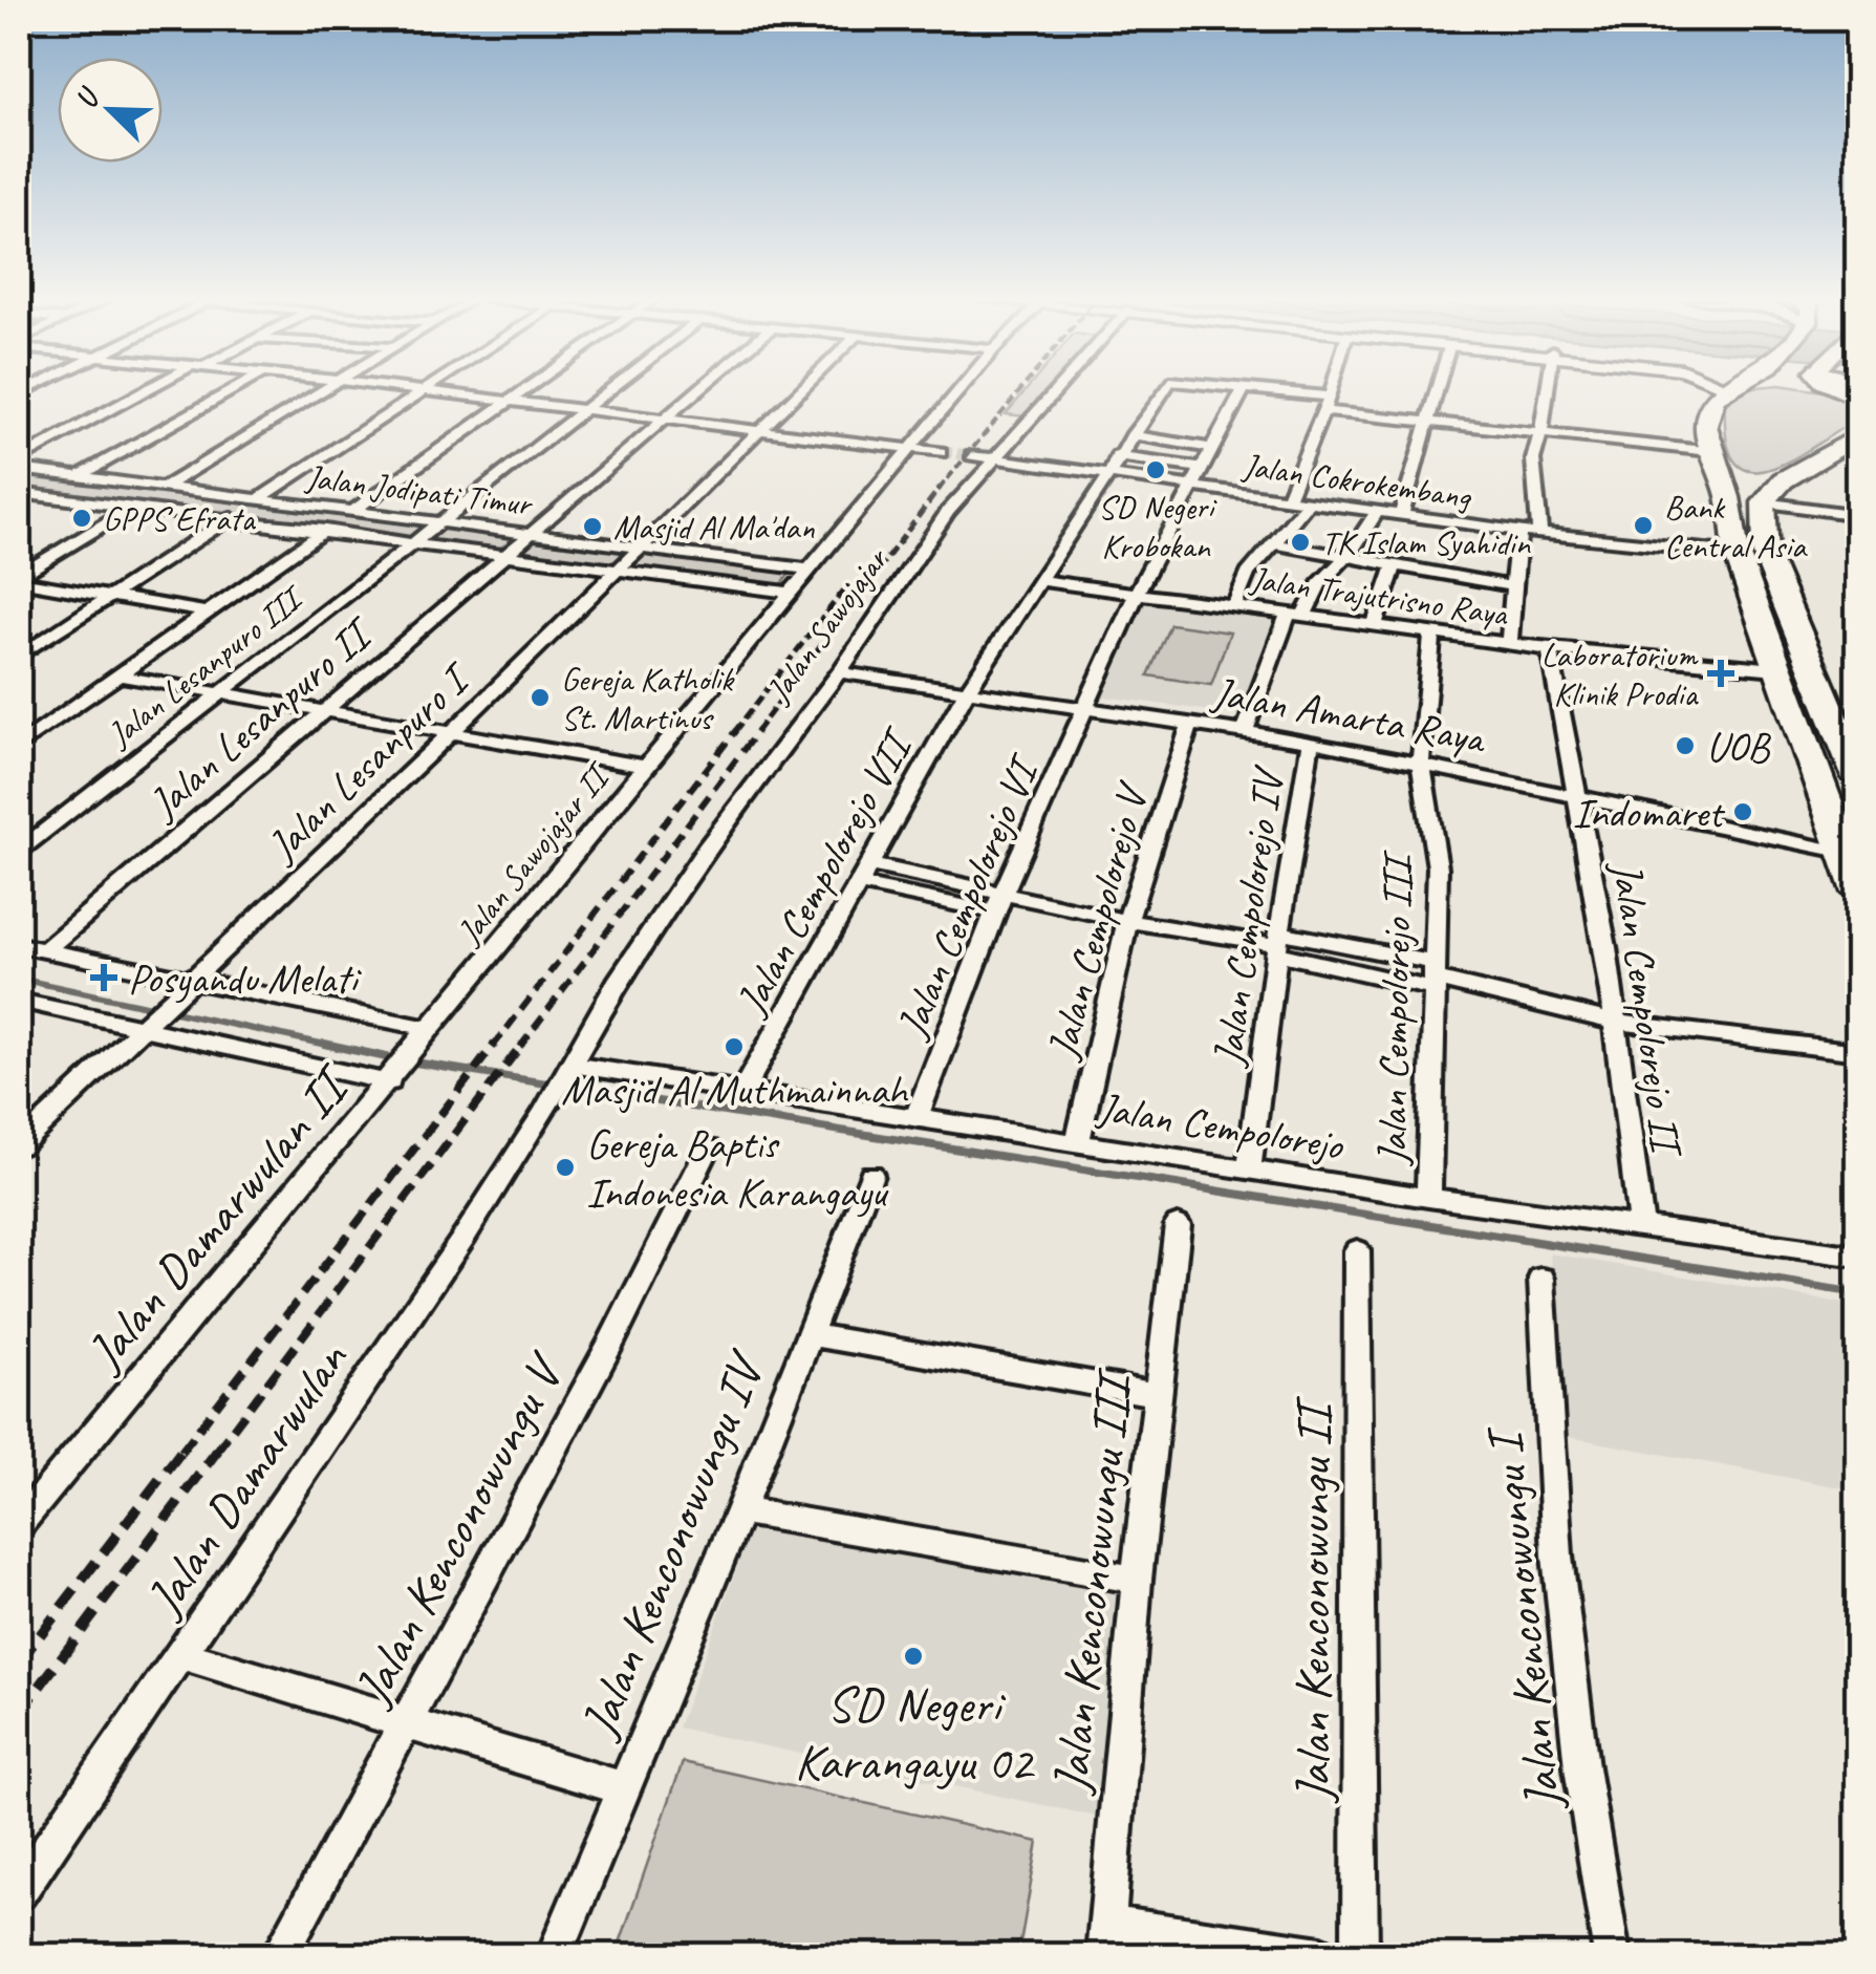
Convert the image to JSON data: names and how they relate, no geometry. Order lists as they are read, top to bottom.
{
  "streets": {
    "street": [
      "Jalan Cokrokembang",
      "Jalan Jodipati Timur",
      "Jalan Trajutrisno Raya",
      "Jalan Sawojajar",
      "Jalan Lesanpuro III",
      "Jalan Amarta Raya",
      "Jalan Lesanpuro II",
      "Jalan Lesanpuro I",
      "Jalan Sawojajar II",
      "Jalan Cempolorejo VII",
      "Jalan Cempolorejo VI",
      "Jalan Cempolorejo IV",
      "Jalan Cempolorejo V",
      "Jalan Cempolorejo II",
      "Jalan Cempolorejo III",
      "Jalan Cempolorejo",
      "Jalan Damarwulan II",
      "Jalan Damarwulan",
      "Jalan Kenconowungu V",
      "Jalan Kenconowungu IV",
      "Jalan Kenconowungu III",
      "Jalan Kenconowungu II",
      "Jalan Kenconowungu I"
    ]
  },
  "crossings": [
    ["Jalan Cokrokembang", "Jalan Sawojajar"],
    ["Jalan Cokrokembang", "Jalan Cempolorejo VII"],
    ["Jalan Cokrokembang", "Jalan Cempolorejo VI"],
    ["Jalan Jodipati Timur", "Jalan Lesanpuro III"],
    ["Jalan Jodipati Timur", "Jalan Lesanpuro II"],
    ["Jalan Jodipati Timur", "Jalan Lesanpuro I"],
    ["Jalan Jodipati Timur", "Jalan Sawojajar II"],
    ["Jalan Trajutrisno Raya", "Jalan Cempolorejo VII"],
    ["Jalan Trajutrisno Raya", "Jalan Cempolorejo VI"],
    ["Jalan Trajutrisno Raya", "Jalan Cempolorejo II"],
    ["Jalan Trajutrisno Raya", "Jalan Cempolorejo III"],
    ["Jalan Sawojajar", "Jalan Amarta Raya"],
    ["Jalan Sawojajar", "Jalan Cempolorejo"],
    ["Jalan Sawojajar", "Jalan Damarwulan"],
    ["Jalan Amarta Raya", "Jalan Cempolorejo VII"],
    ["Jalan Amarta Raya", "Jalan Cempolorejo VI"],
    ["Jalan Amarta Raya", "Jalan Cempolorejo IV"],
    ["Jalan Amarta Raya", "Jalan Cempolorejo V"],
    ["Jalan Amarta Raya", "Jalan Cempolorejo II"],
    ["Jalan Amarta Raya", "Jalan Cempolorejo III"],
    ["Jalan Sawojajar II", "Jalan Damarwulan II"],
    ["Jalan Cempolorejo VII", "Jalan Cempolorejo"],
    ["Jalan Cempolorejo VI", "Jalan Cempolorejo"],
    ["Jalan Cempolorejo IV", "Jalan Cempolorejo"],
    ["Jalan Cempolorejo V", "Jalan Cempolorejo"],
    ["Jalan Cempolorejo II", "Jalan Cempolorejo"],
    ["Jalan Cempolorejo III", "Jalan Cempolorejo"]
  ],
  "places": {
    "other": [
      "SD Negeri Krobokan",
      "GPPS Efrata",
      "Bank Central Asia",
      "Masjid Al Ma'dan",
      "TK Islam Syahidin",
      "Gereja Katholik St. Martinus",
      "UOB",
      "Indomaret",
      "Masjid Al Muthmainnah",
      "Gereja Baptis Indonesia Karangayu",
      "SD Negeri Karangayu 02"
    ],
    "health": ["Laboratorium Klinik Prodia", "Posyandu Melati"]
  },
  "north": "top left"
}
